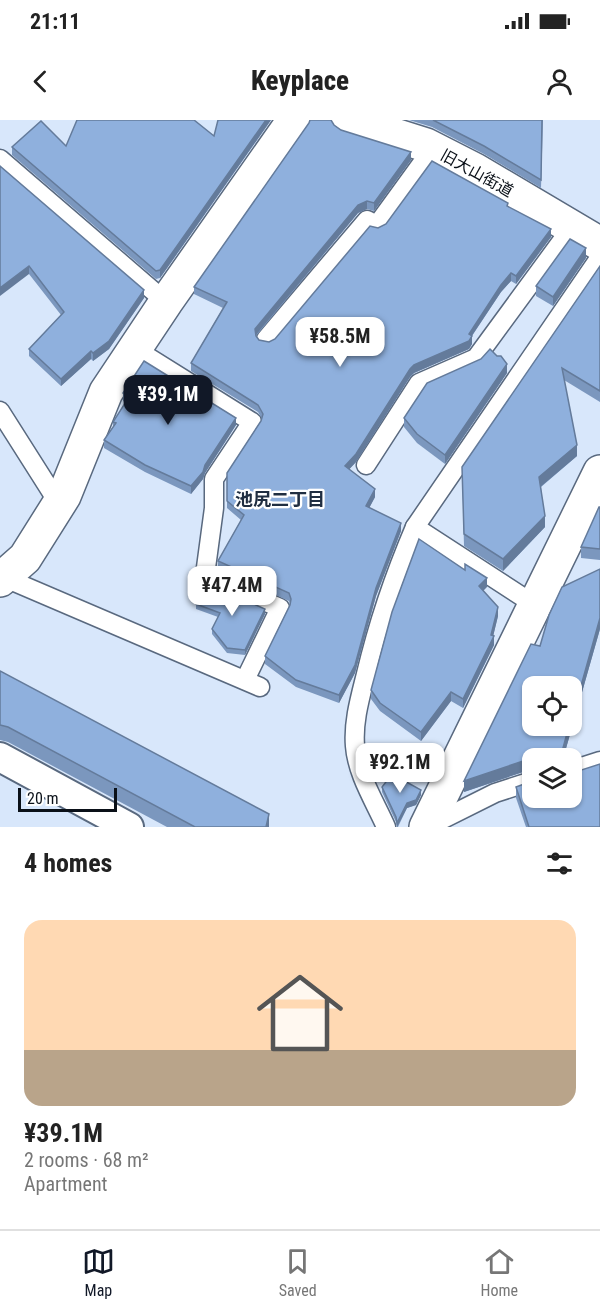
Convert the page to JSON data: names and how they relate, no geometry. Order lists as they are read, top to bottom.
{
  "streets": {
    "street": ["旧大山街道"]
  },
  "districts": ["池尻二丁目"],
  "scale_bar": "20 m",
  "page": {
    "status": "21:11",
    "header": "Keyplace",
    "price": [
      "¥58.5M",
      "¥39.1M",
      "¥47.4M",
      "¥92.1M"
    ],
    "scale": "20 m",
    "heading": "4 homes",
    "list": [
      {
        "name": "¥39.1M",
        "note": "2 rooms · 68 m² · Apartment"
      }
    ],
    "tabs": ["Map", "Saved", "Home"]
  }
}
